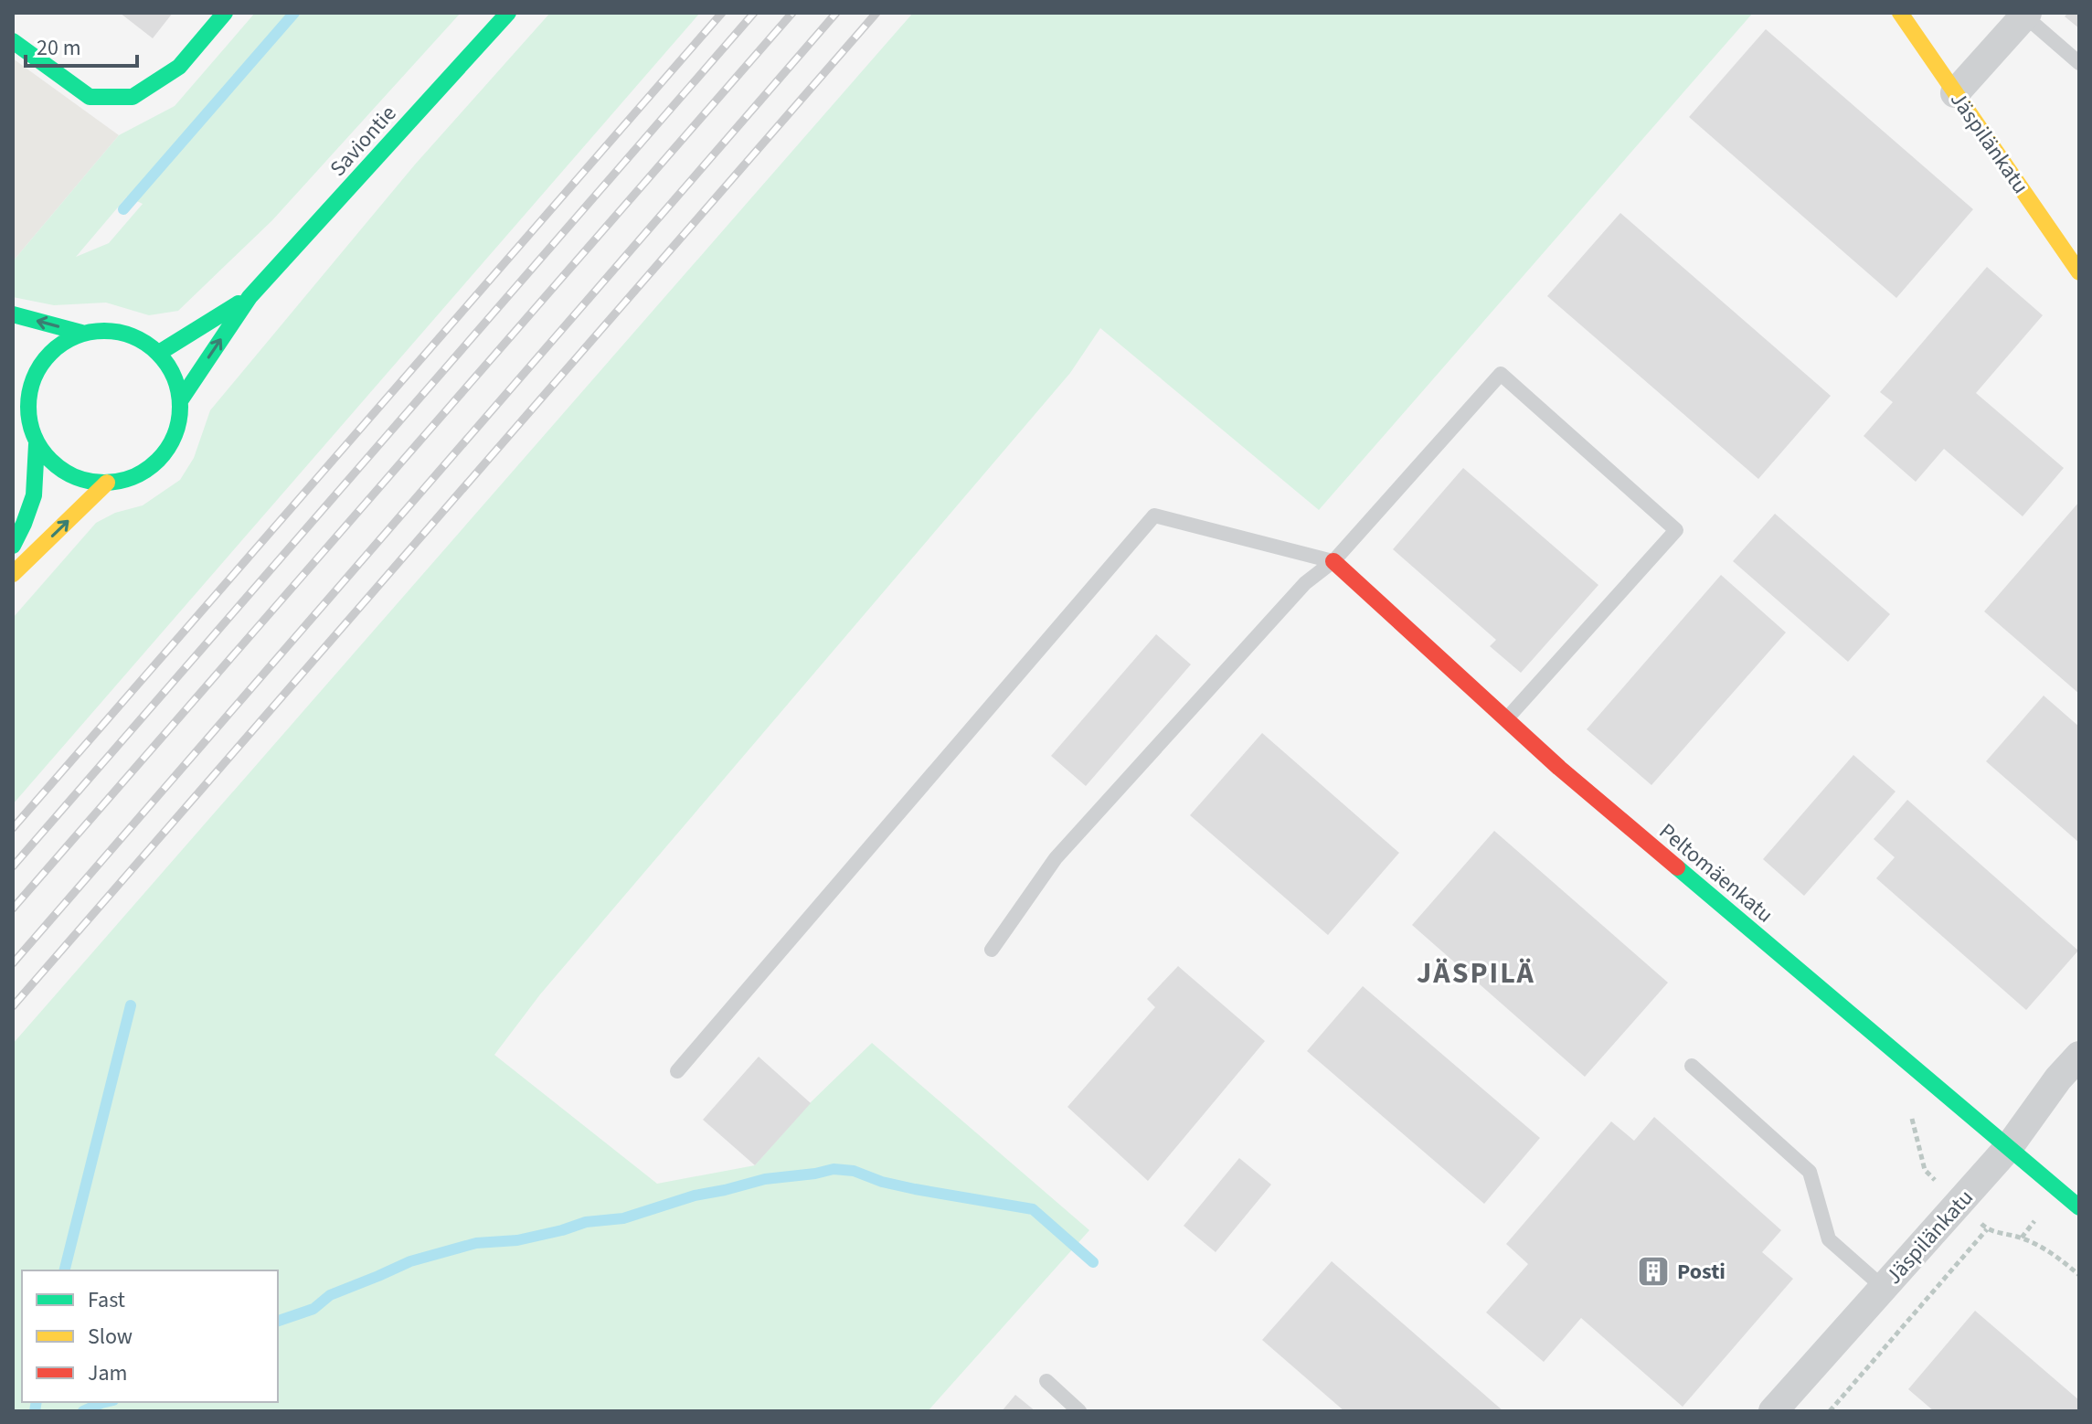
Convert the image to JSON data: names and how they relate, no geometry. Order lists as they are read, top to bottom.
{
  "streets": {
    "street": ["Saviontie", "Jäspilänkatu", "Peltomäenkatu"]
  },
  "crossings": [
    ["Jäspilänkatu", "Peltomäenkatu"]
  ],
  "districts": ["JÄSPILÄ"],
  "places": {
    "building": ["Posti"]
  },
  "legend": ["Fast", "Slow", "Jam"],
  "scale_bar": "20 m"
}
